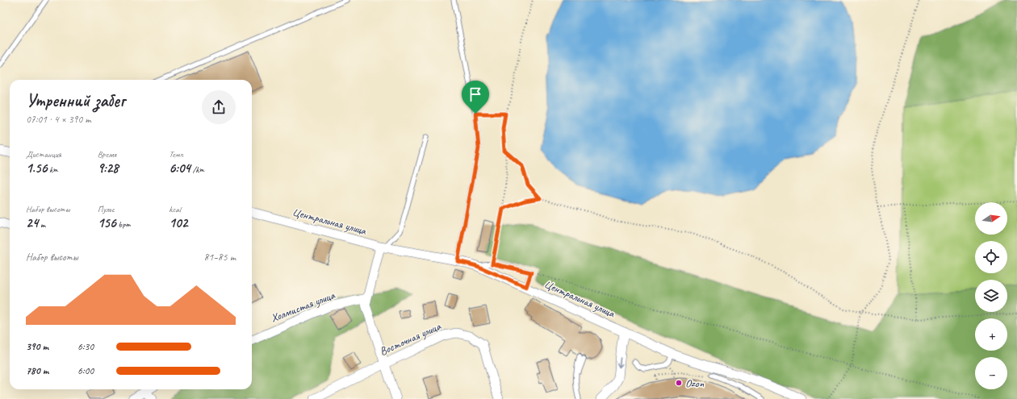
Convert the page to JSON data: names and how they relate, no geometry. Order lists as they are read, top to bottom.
{
  "streets": {
    "street": ["Центральная улица", "Холмистая улица", "Восточная улица"]
  },
  "places": ["Ozon"],
  "north": "right",
  "page": {
    "heading": ["Утренний забег", "07:01 · 4 × 390 m"],
    "stats": [
      ["Дистанция", "1.56 km"],
      ["Время", "9:28"],
      ["Темп", "6:04 /km"],
      ["Набор высоты", "24 m"],
      ["Пульс", "156 bpm"],
      ["kcal", "102"]
    ],
    "map_buttons": ["+", "−"],
    "chart": ["Набор высоты", "81–85 m"],
    "list": [
      {
        "name": "390 m",
        "note": "6:30"
      },
      {
        "name": "780 m",
        "note": "6:00"
      }
    ]
  }
}
